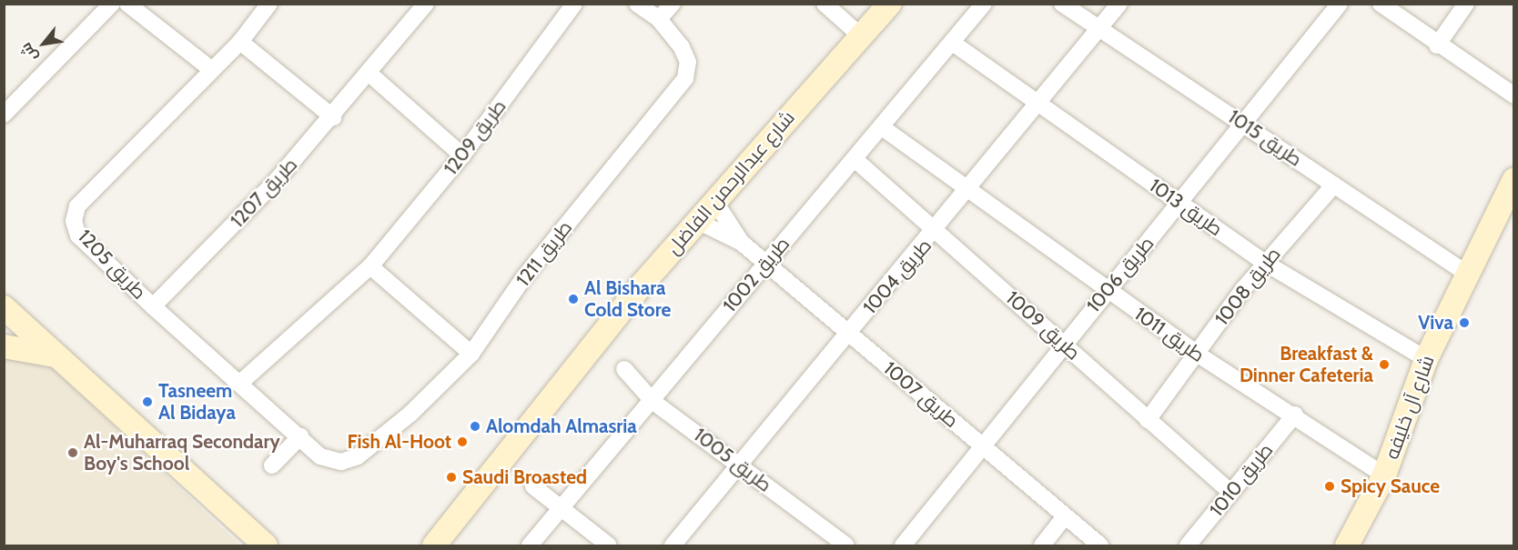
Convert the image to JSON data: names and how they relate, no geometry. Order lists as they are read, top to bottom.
{
  "streets": {
    "street": [
      "طريق 1209",
      "طريق 1015",
      "شارع عبدالرحمن الفاضل",
      "طريق 1207",
      "طريق 1013",
      "طريق 1211",
      "طريق 1205",
      "طريق 1002",
      "طريق 1006",
      "طريق 1004",
      "طريق 1008",
      "طريق 1009",
      "طريق 1011",
      "طريق 1007",
      "شارع آل خليفه",
      "طريق 1005",
      "طريق 1010"
    ]
  },
  "crossings": [
    ["طريق 1209", "طريق 1205"],
    ["طريق 1015", "طريق 1006"],
    ["طريق 1015", "طريق 1004"],
    ["طريق 1015", "طريق 1008"],
    ["طريق 1015", "شارع آل خليفه"],
    ["شارع عبدالرحمن الفاضل", "طريق 1007"],
    ["طريق 1207", "طريق 1205"],
    ["طريق 1013", "طريق 1002"],
    ["طريق 1013", "طريق 1006"],
    ["طريق 1013", "طريق 1004"],
    ["طريق 1013", "طريق 1008"],
    ["طريق 1013", "شارع آل خليفه"],
    ["طريق 1211", "طريق 1205"],
    ["طريق 1002", "طريق 1009"],
    ["طريق 1002", "طريق 1011"],
    ["طريق 1002", "طريق 1007"],
    ["طريق 1002", "طريق 1005"],
    ["طريق 1006", "طريق 1009"],
    ["طريق 1006", "طريق 1011"],
    ["طريق 1006", "طريق 1007"],
    ["طريق 1004", "طريق 1009"],
    ["طريق 1004", "طريق 1011"],
    ["طريق 1004", "طريق 1007"],
    ["طريق 1004", "طريق 1005"],
    ["طريق 1008", "طريق 1009"],
    ["طريق 1008", "طريق 1011"],
    ["طريق 1009", "طريق 1010"],
    ["طريق 1011", "شارع آل خليفه"],
    ["طريق 1011", "طريق 1010"]
  ],
  "places": [
    "Al Bishara Cold Store",
    "Viva",
    "Breakfast & Dinner Cafeteria",
    "Tasneem Al Bidaya",
    "Alomdah Almasria",
    "Fish Al-Hoot",
    "Al-Muharraq Secondary Boy's School",
    "Saudi Broasted",
    "Spicy Sauce"
  ],
  "north": "bottom left"
}
